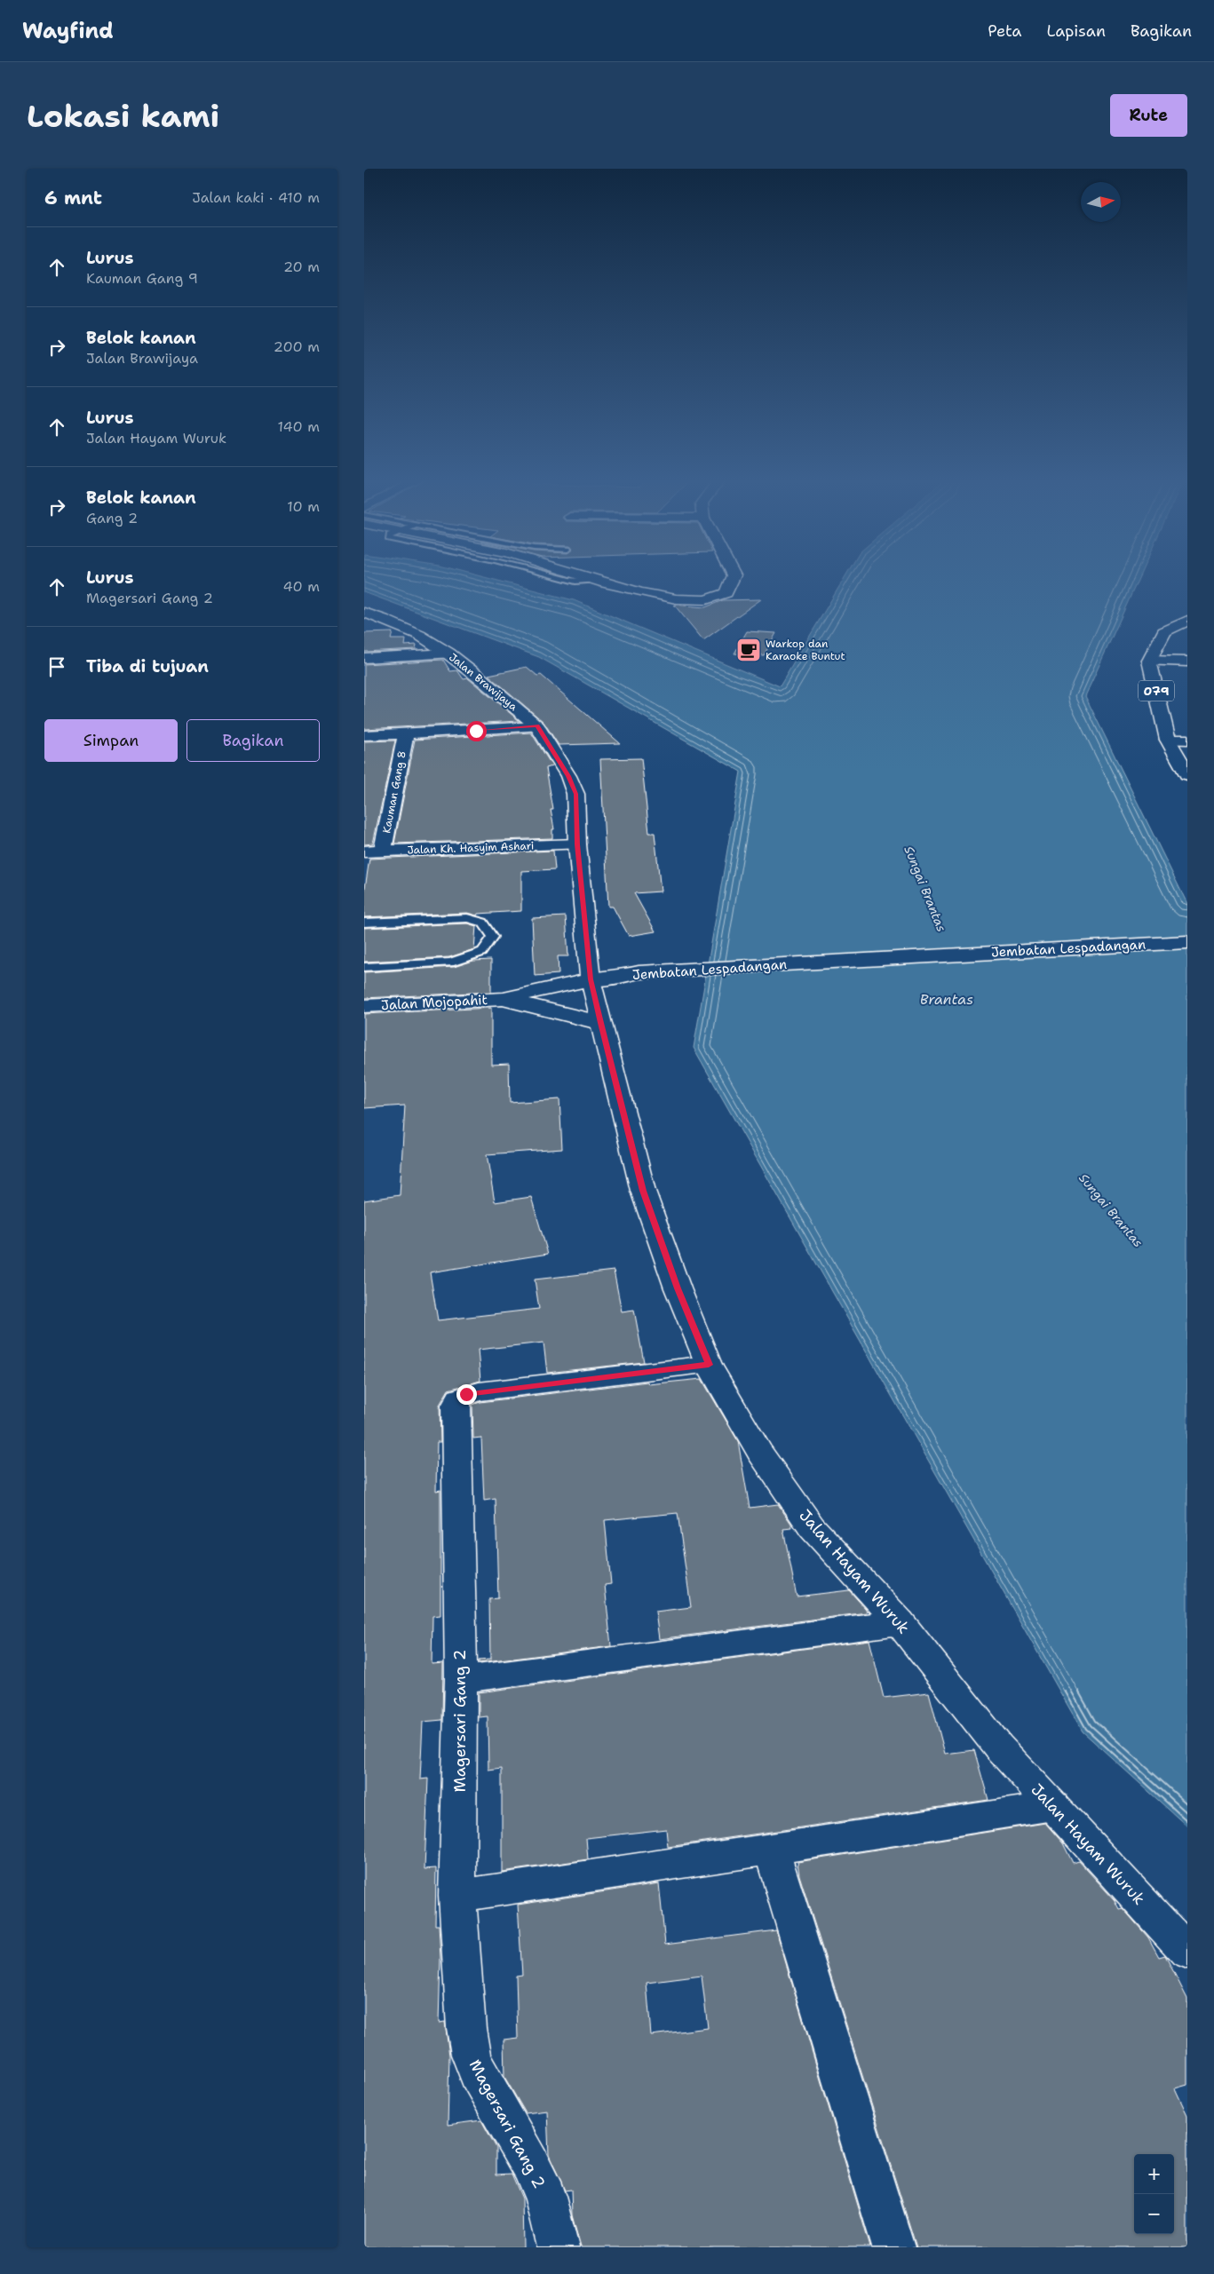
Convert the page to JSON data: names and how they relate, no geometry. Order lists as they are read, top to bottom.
{
  "streets": {
    "street": [
      "Jalan Brawijaya",
      "079",
      "Kauman Gang 8",
      "Jalan Kh. Hasyim Ashari",
      "Jembatan Lespadangan",
      "Jalan Mojopahit",
      "Jalan Hayam Wuruk",
      "Magersari Gang 2"
    ]
  },
  "crossings": [
    ["Jalan Brawijaya", "Jalan Kh. Hasyim Ashari"],
    ["Jalan Brawijaya", "Jembatan Lespadangan"],
    ["Jalan Brawijaya", "Jalan Mojopahit"],
    ["Jalan Brawijaya", "Jalan Hayam Wuruk"],
    ["Kauman Gang 8", "Jalan Kh. Hasyim Ashari"],
    ["Jembatan Lespadangan", "Jalan Mojopahit"],
    ["Jalan Mojopahit", "Jalan Hayam Wuruk"],
    ["Jalan Hayam Wuruk", "Magersari Gang 2"]
  ],
  "water": ["Sungai Brantas", "Brantas"],
  "places": {
    "cafe": ["Warkop dan Karaoke Buntut"]
  },
  "north": "right",
  "page": {
    "header": "Wayfind",
    "nav": ["Peta", "Lapisan", "Bagikan"],
    "buttons": [
      "Rute",
      ["Simpan", "Bagikan"]
    ],
    "title": "Lokasi kami",
    "heading": ["6 mnt", "Jalan kaki · 410 m"],
    "list": [
      ["Lurus", "Kauman Gang 9", "20 m"],
      ["Belok kanan", "Jalan Brawijaya", "200 m"],
      ["Lurus", "Jalan Hayam Wuruk", "140 m"],
      ["Belok kanan", "Gang 2", "10 m"],
      ["Lurus", "Magersari Gang 2", "40 m"],
      "Tiba di tujuan"
    ],
    "map_buttons": ["+", "−"]
  }
}
